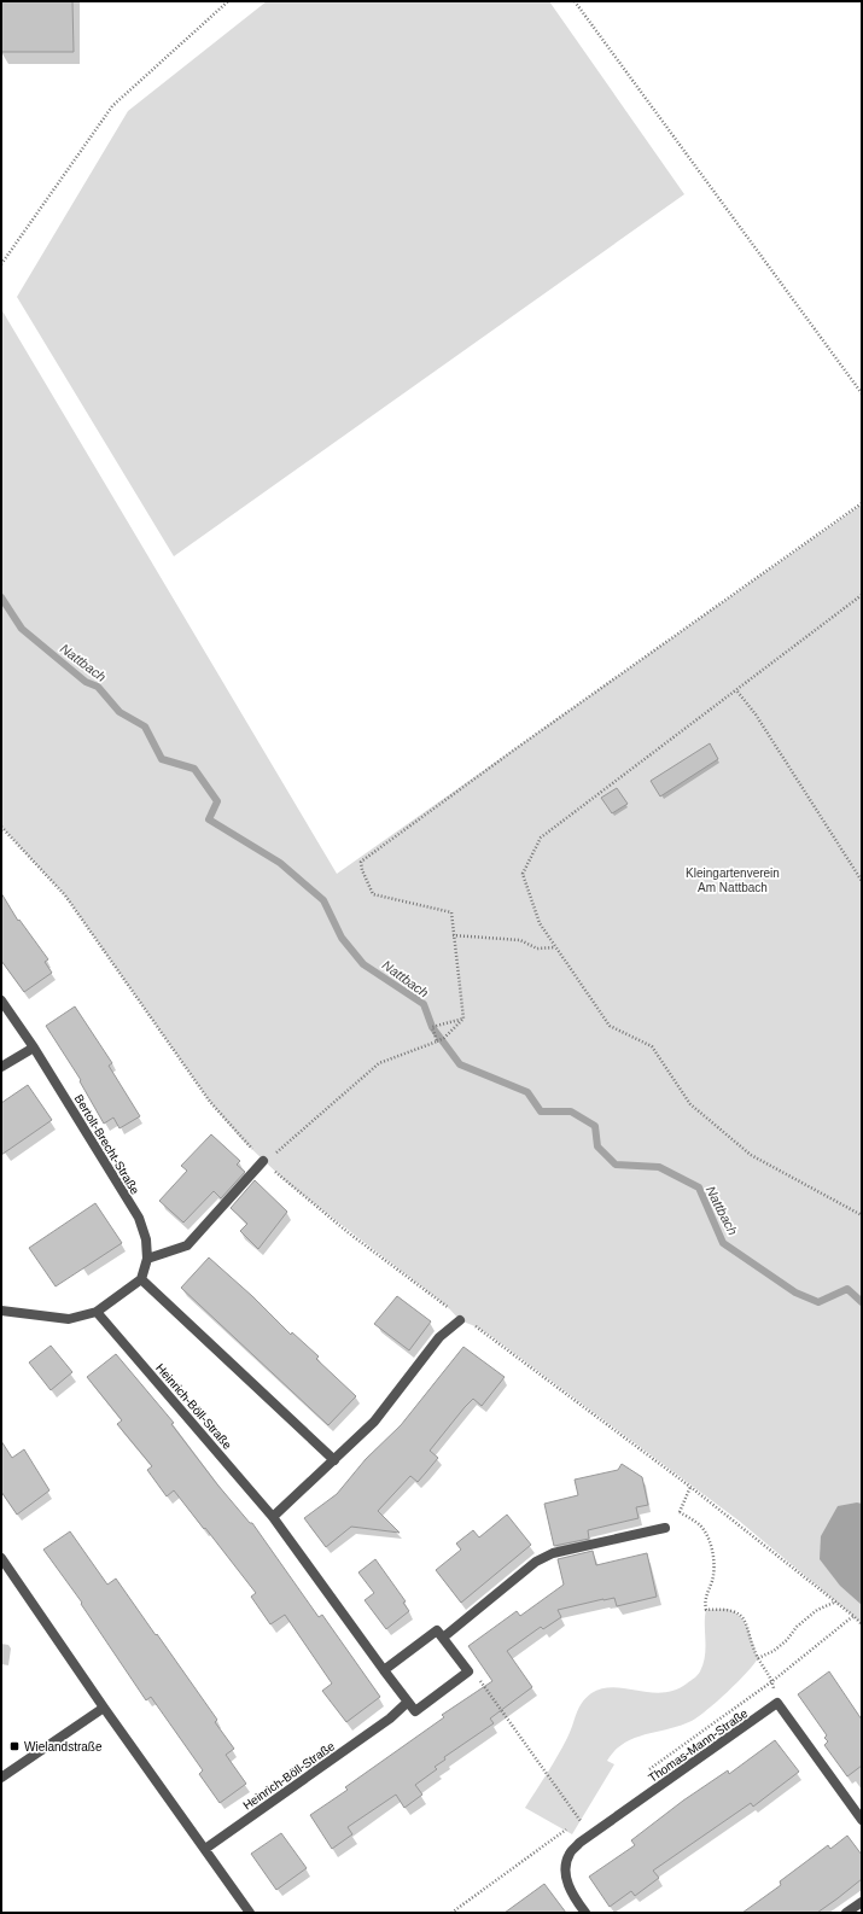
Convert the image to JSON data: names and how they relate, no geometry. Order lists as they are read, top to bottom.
{
  "streets": {
    "street": ["Bertolt-Brecht-Straße", "Heinrich-Böll-Straße", "Thomas-Mann-Straße"]
  },
  "water": ["Nattbach"],
  "parks": ["Kleingartenverein Am Nattbach"],
  "places": {
    "transit": ["Wielandstraße"]
  }
}
